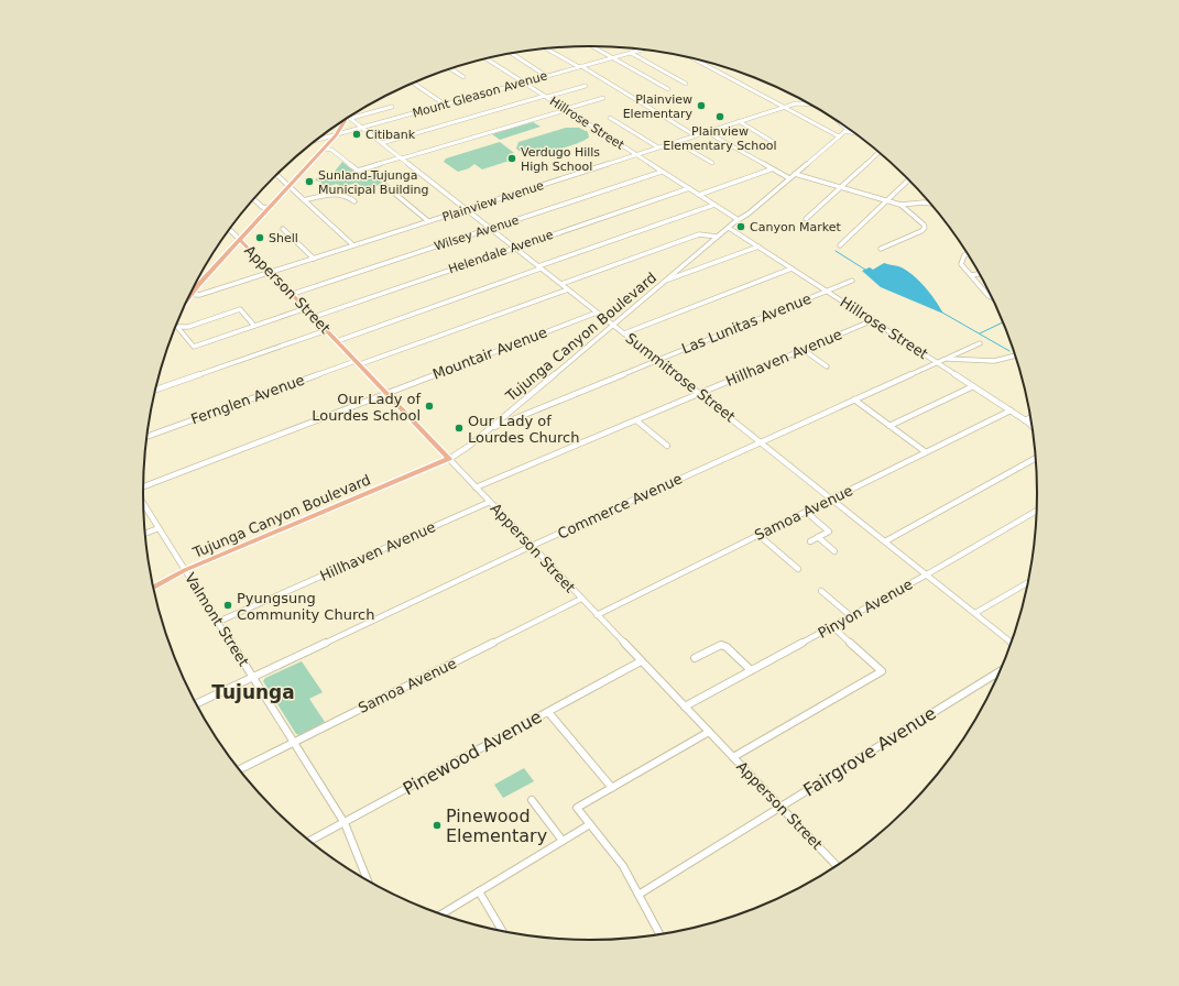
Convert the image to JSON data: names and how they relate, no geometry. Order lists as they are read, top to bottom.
{
  "streets": {
    "main road": ["Apperson Street", "Tujunga Canyon Boulevard"],
    "street": [
      "Mount Gleason Avenue",
      "Hillrose Street",
      "Plainview Avenue",
      "Wilsey Avenue",
      "Helendale Avenue",
      "Las Lunitas Avenue",
      "Mountair Avenue",
      "Hillhaven Avenue",
      "Summitrose Street",
      "Fernglen Avenue",
      "Commerce Avenue",
      "Samoa Avenue",
      "Pinyon Avenue",
      "Valmont Street",
      "Fairgrove Avenue",
      "Pinewood Avenue"
    ]
  },
  "crossings": [
    ["Mount Gleason Avenue", "Hillrose Street"],
    ["Mount Gleason Avenue", "Summitrose Street"],
    ["Hillrose Street", "Plainview Avenue"],
    ["Hillrose Street", "Wilsey Avenue"],
    ["Hillrose Street", "Helendale Avenue"],
    ["Hillrose Street", "Las Lunitas Avenue"],
    ["Hillrose Street", "Tujunga Canyon Boulevard"],
    ["Hillrose Street", "Hillhaven Avenue"],
    ["Hillrose Street", "Commerce Avenue"],
    ["Hillrose Street", "Samoa Avenue"],
    ["Plainview Avenue", "Apperson Street"],
    ["Plainview Avenue", "Summitrose Street"],
    ["Wilsey Avenue", "Apperson Street"],
    ["Wilsey Avenue", "Summitrose Street"],
    ["Helendale Avenue", "Apperson Street"],
    ["Helendale Avenue", "Summitrose Street"],
    ["Apperson Street", "Tujunga Canyon Boulevard"],
    ["Apperson Street", "Mountair Avenue"],
    ["Apperson Street", "Hillhaven Avenue"],
    ["Apperson Street", "Fernglen Avenue"],
    ["Apperson Street", "Commerce Avenue"],
    ["Apperson Street", "Samoa Avenue"],
    ["Apperson Street", "Pinyon Avenue"],
    ["Apperson Street", "Fairgrove Avenue"],
    ["Apperson Street", "Pinewood Avenue"],
    ["Las Lunitas Avenue", "Tujunga Canyon Boulevard"],
    ["Las Lunitas Avenue", "Summitrose Street"],
    ["Tujunga Canyon Boulevard", "Summitrose Street"],
    ["Tujunga Canyon Boulevard", "Valmont Street"],
    ["Mountair Avenue", "Summitrose Street"],
    ["Hillhaven Avenue", "Summitrose Street"],
    ["Hillhaven Avenue", "Valmont Street"],
    ["Summitrose Street", "Fernglen Avenue"],
    ["Summitrose Street", "Commerce Avenue"],
    ["Summitrose Street", "Samoa Avenue"],
    ["Summitrose Street", "Pinyon Avenue"],
    ["Commerce Avenue", "Valmont Street"],
    ["Samoa Avenue", "Valmont Street"],
    ["Valmont Street", "Pinewood Avenue"]
  ],
  "districts": ["Tujunga"],
  "places": [
    "Plainview Elementary",
    "Plainview Elementary School",
    "Citibank",
    "Verdugo Hills High School",
    "Sunland-Tujunga Municipal Building",
    "Canyon Market",
    "Shell",
    "Our Lady of Lourdes School",
    "Our Lady of Lourdes Church",
    "Pyungsung Community Church",
    "Pinewood Elementary"
  ]
}
